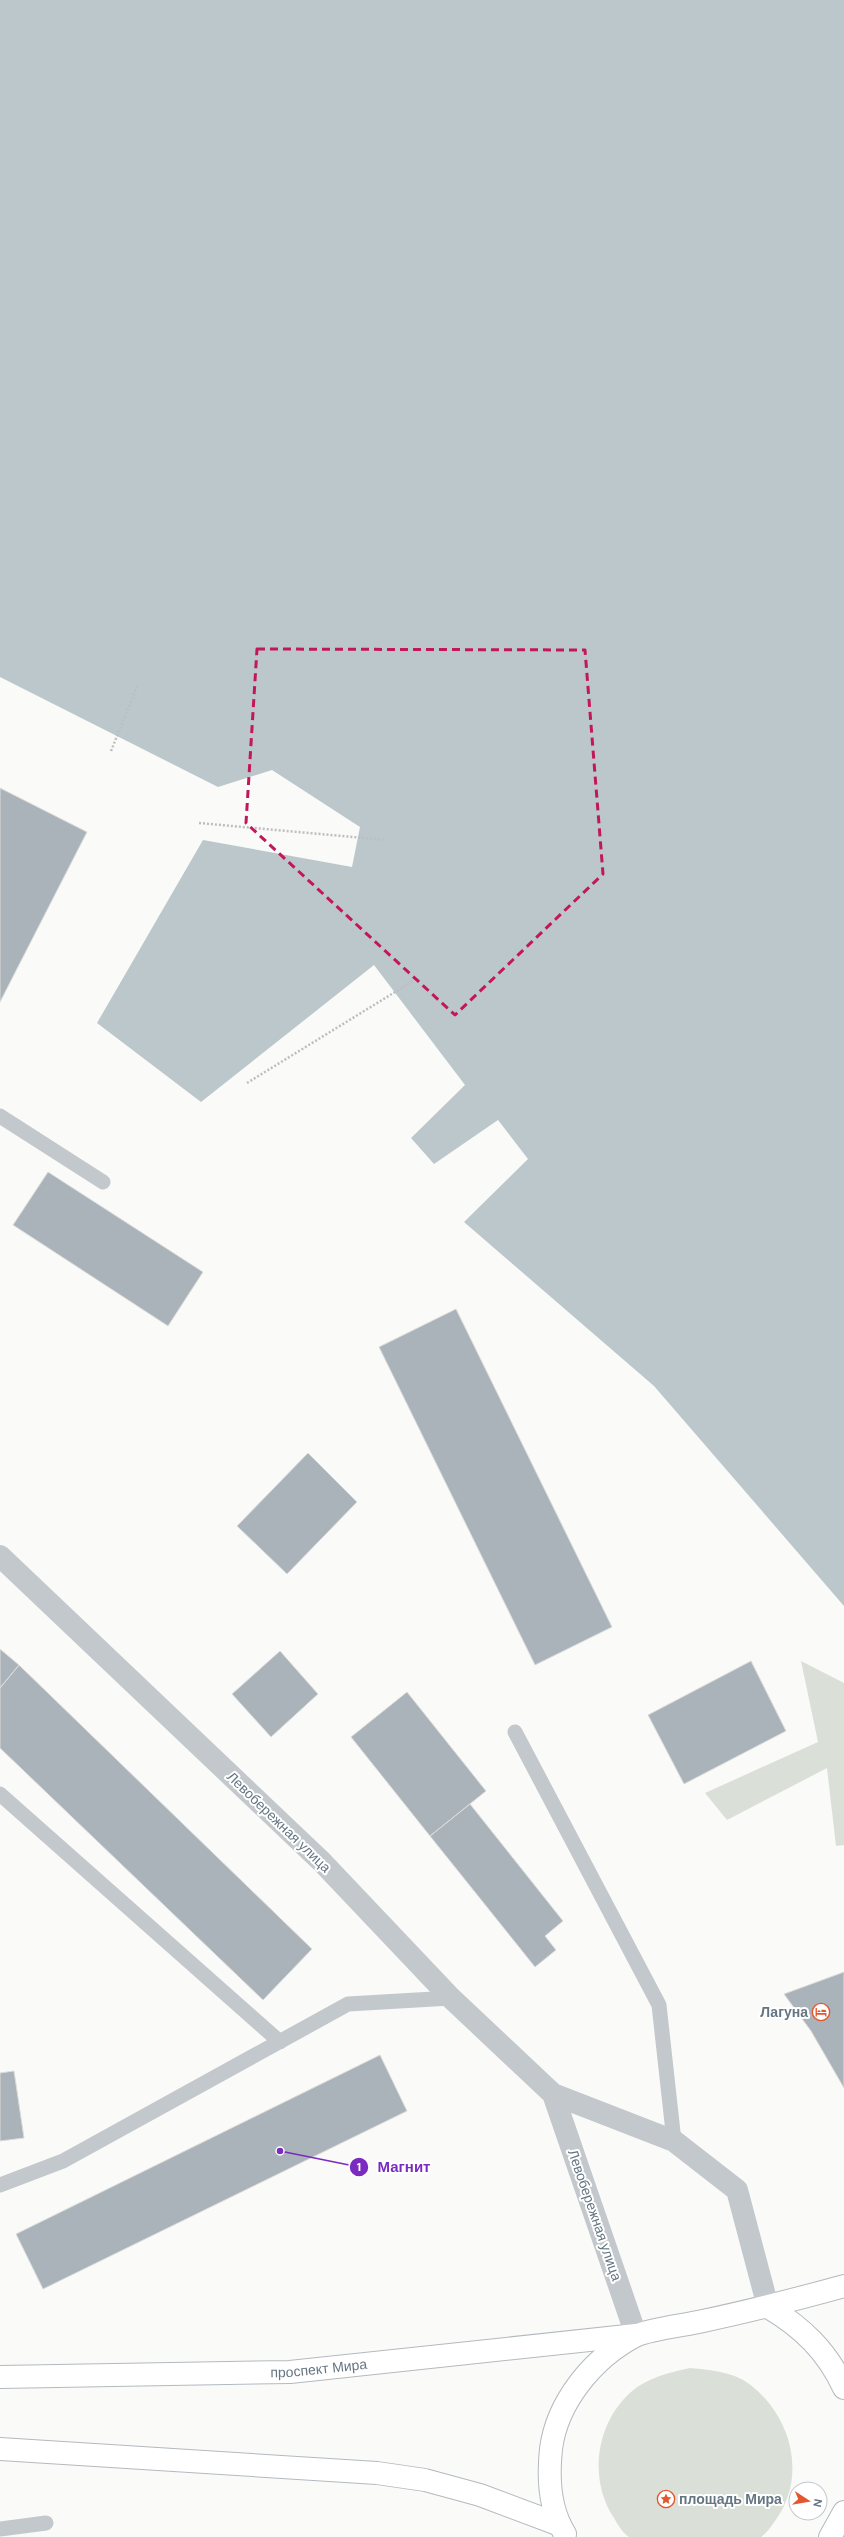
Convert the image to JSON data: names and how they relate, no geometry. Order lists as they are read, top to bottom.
{
  "streets": {
    "main road": ["проспект Мира"],
    "street": ["Левобережная улица"]
  },
  "crossings": [
    ["Левобережная улица", "проспект Мира"]
  ],
  "places": {
    "hotel": ["Лагуна"],
    "other": ["Магнит"],
    "place": ["площадь Мира"]
  },
  "north": "right"
}
